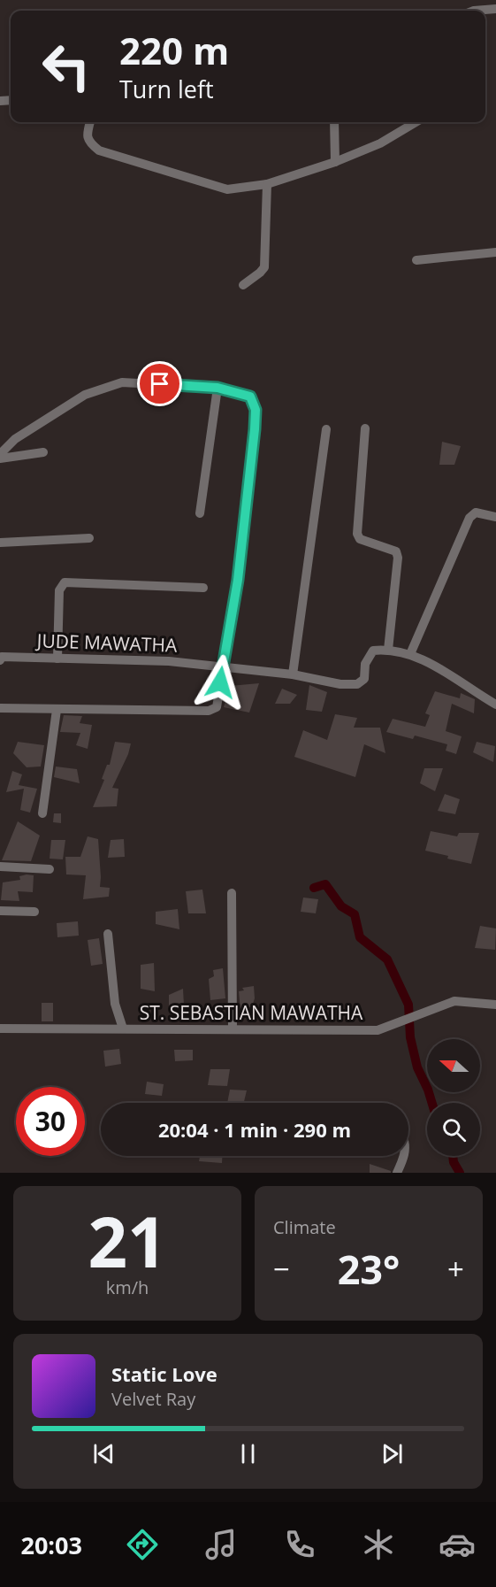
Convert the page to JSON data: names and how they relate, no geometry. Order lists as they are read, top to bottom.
{
  "streets": {
    "street": ["JUDE MAWATHA", "ST. SEBASTIAN MAWATHA"]
  },
  "north": "left",
  "page": {
    "turn": ["220 m", "Turn left"],
    "limit": "30",
    "trip": "20:04 · 1 min · 290 m",
    "tile": [
      ["21", "km/h"],
      "Climate"
    ],
    "heat": ["−", "23°", "+"],
    "song": ["Static Love", "Velvet Ray"],
    "tabs": "20:03"
  }
}
